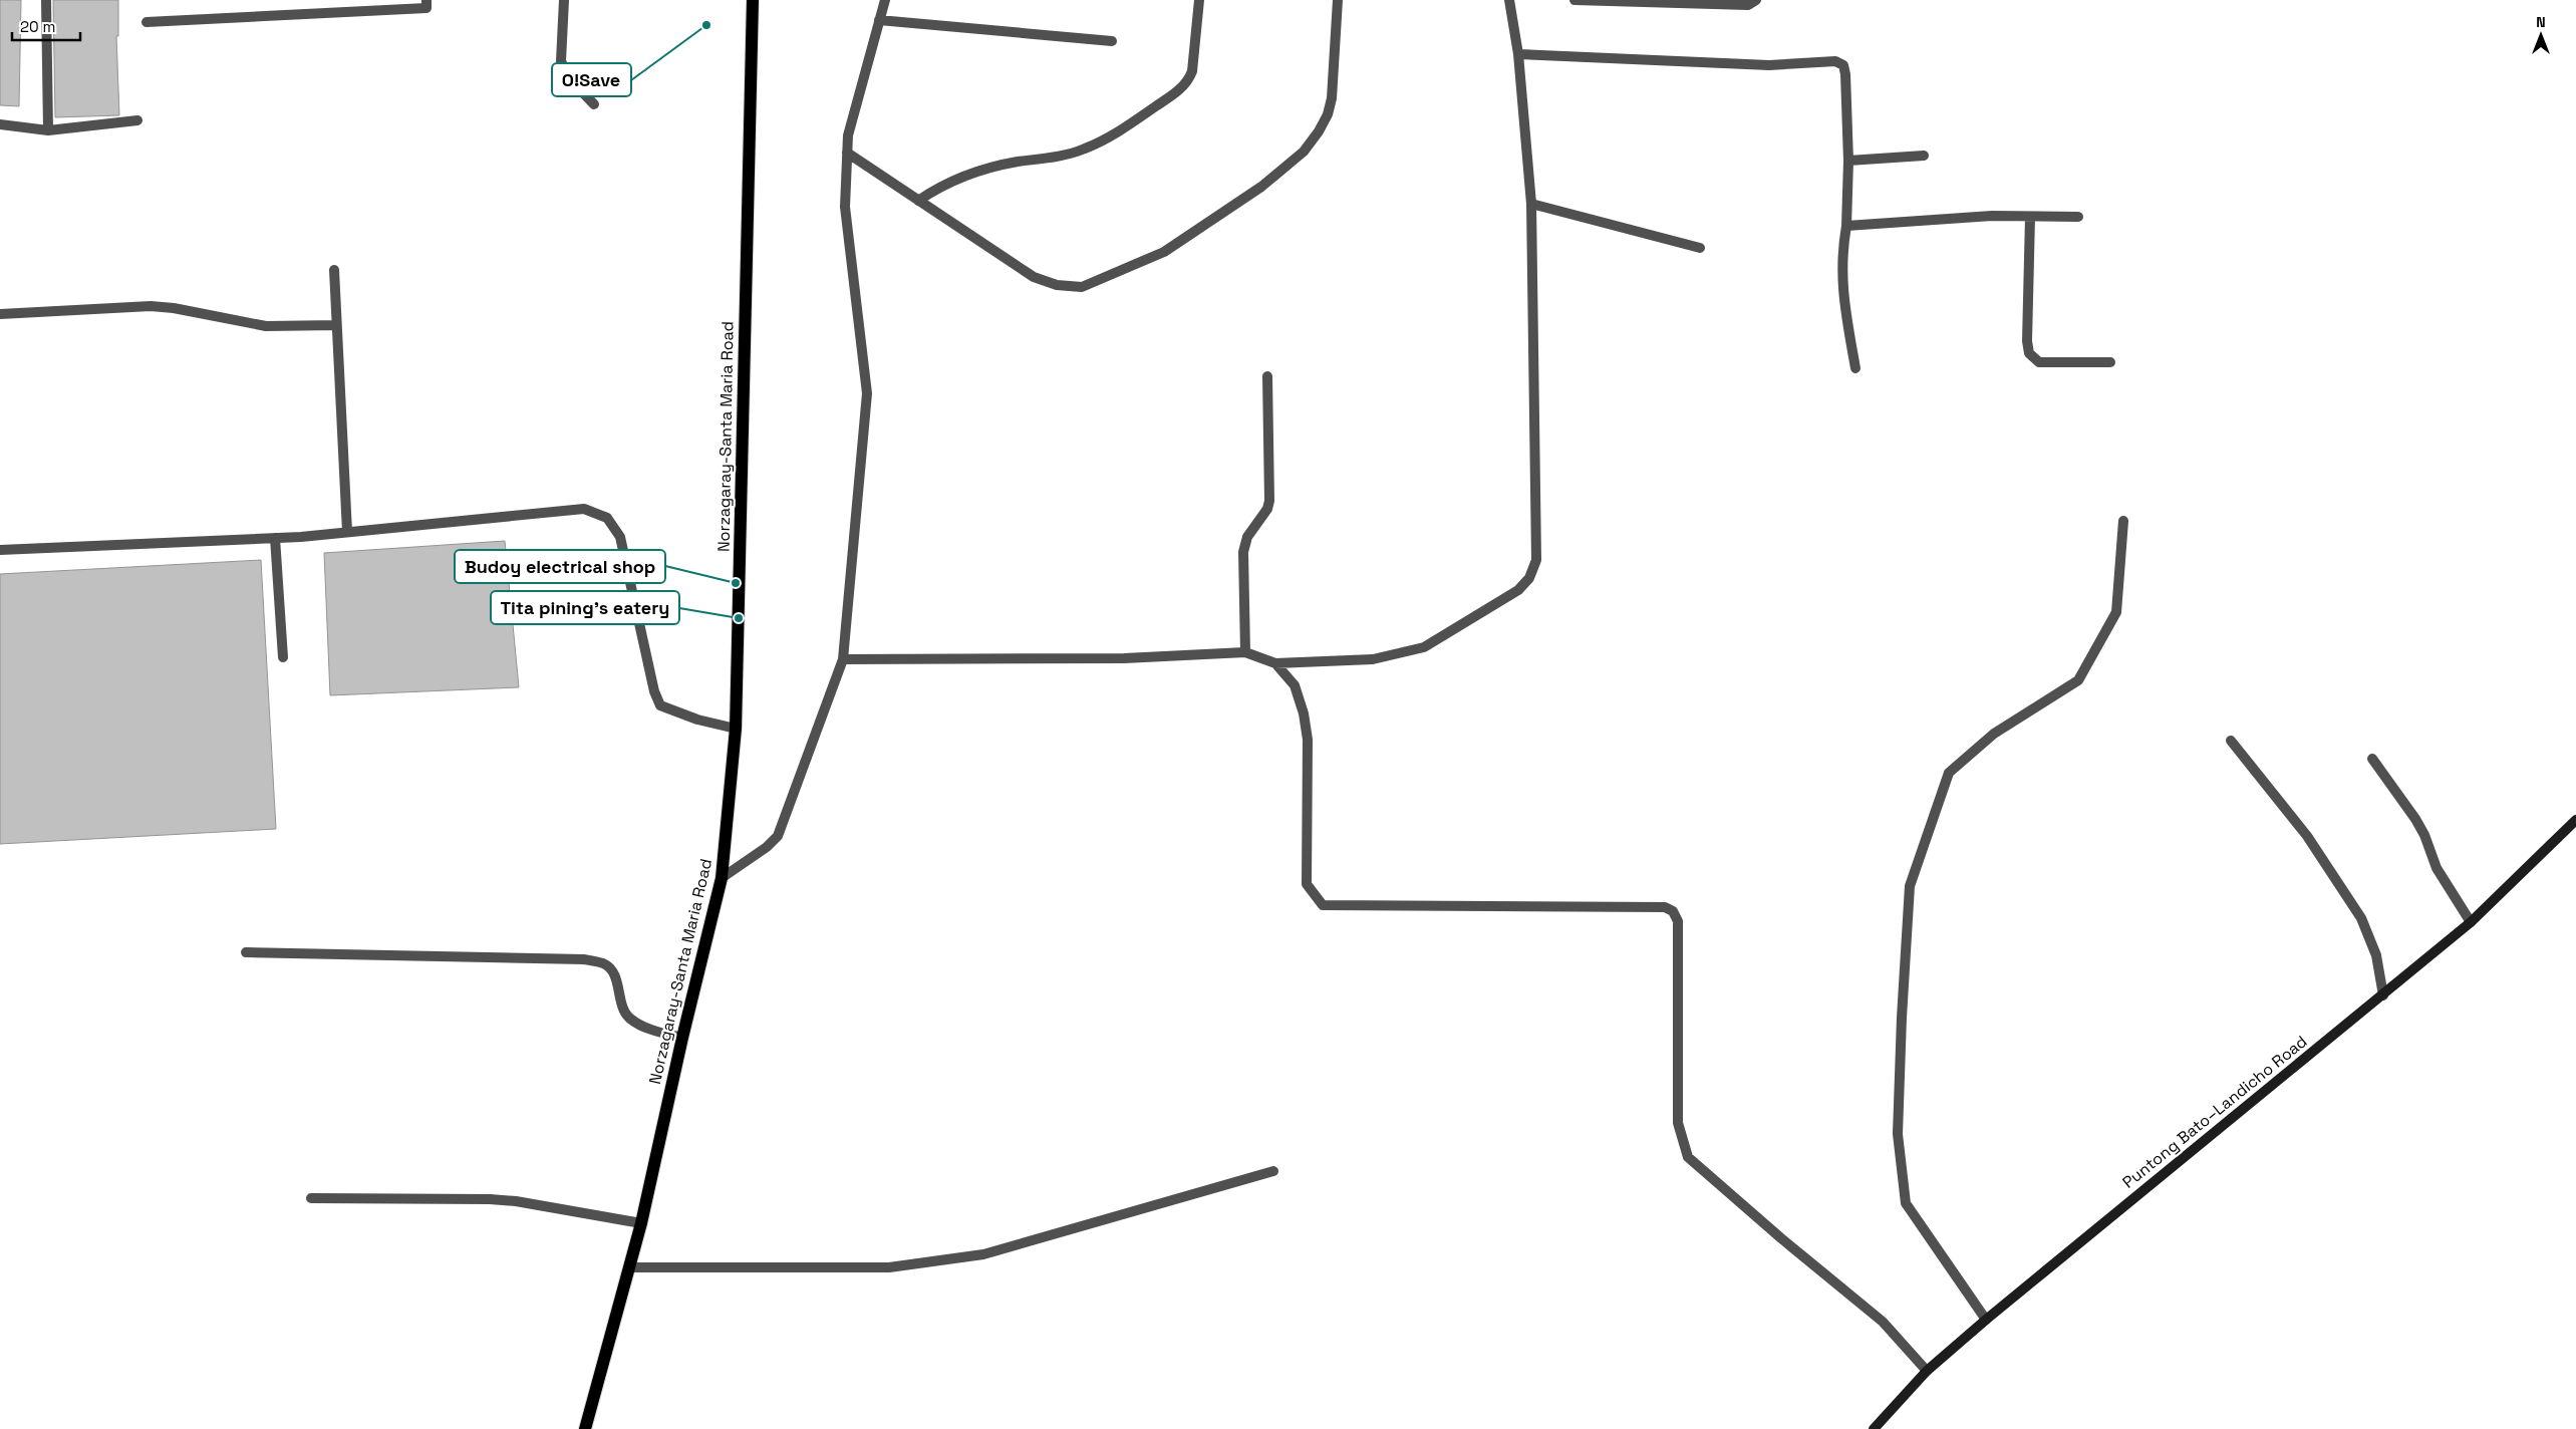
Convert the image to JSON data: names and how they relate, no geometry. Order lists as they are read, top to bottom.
{
  "streets": {
    "main road": ["Norzagaray-Santa Maria Road", "Puntong Bato–Landicho Road"]
  },
  "places": ["O!Save", "Budoy electrical shop", "Tita pining's eatery"],
  "scale_bar": "20 m",
  "north": "top"
}
